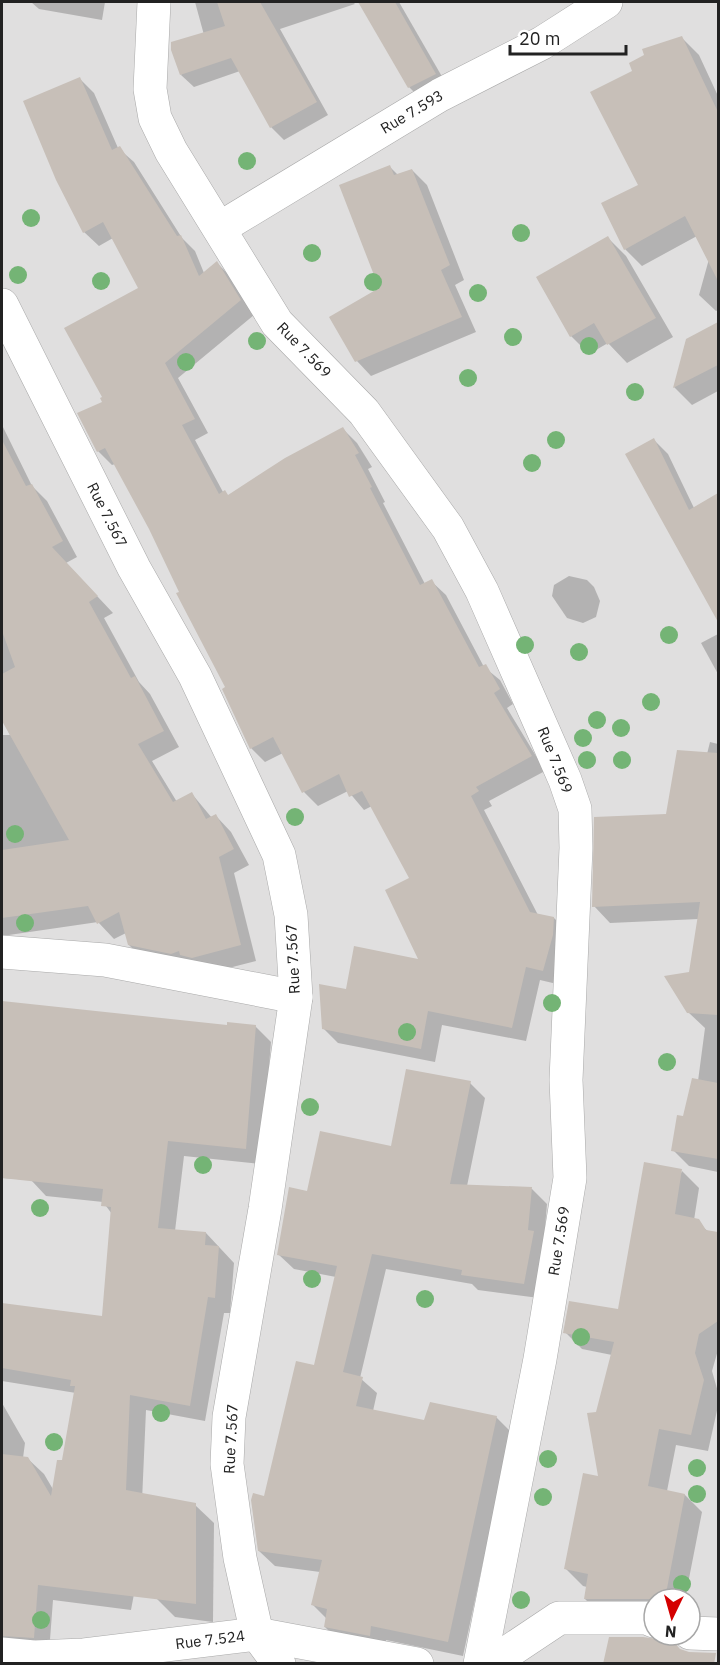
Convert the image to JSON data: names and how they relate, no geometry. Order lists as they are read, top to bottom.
{
  "streets": {
    "street": [
      "Rue 7.593",
      "Rue 7.569",
      "Rue 7.567",
      "Rue 7.524"
    ]
  },
  "crossings": [
    ["Rue 7.593", "Rue 7.569"],
    ["Rue 7.567", "Rue 7.524"]
  ],
  "scale_bar": "20 m",
  "north": "bottom"
}
